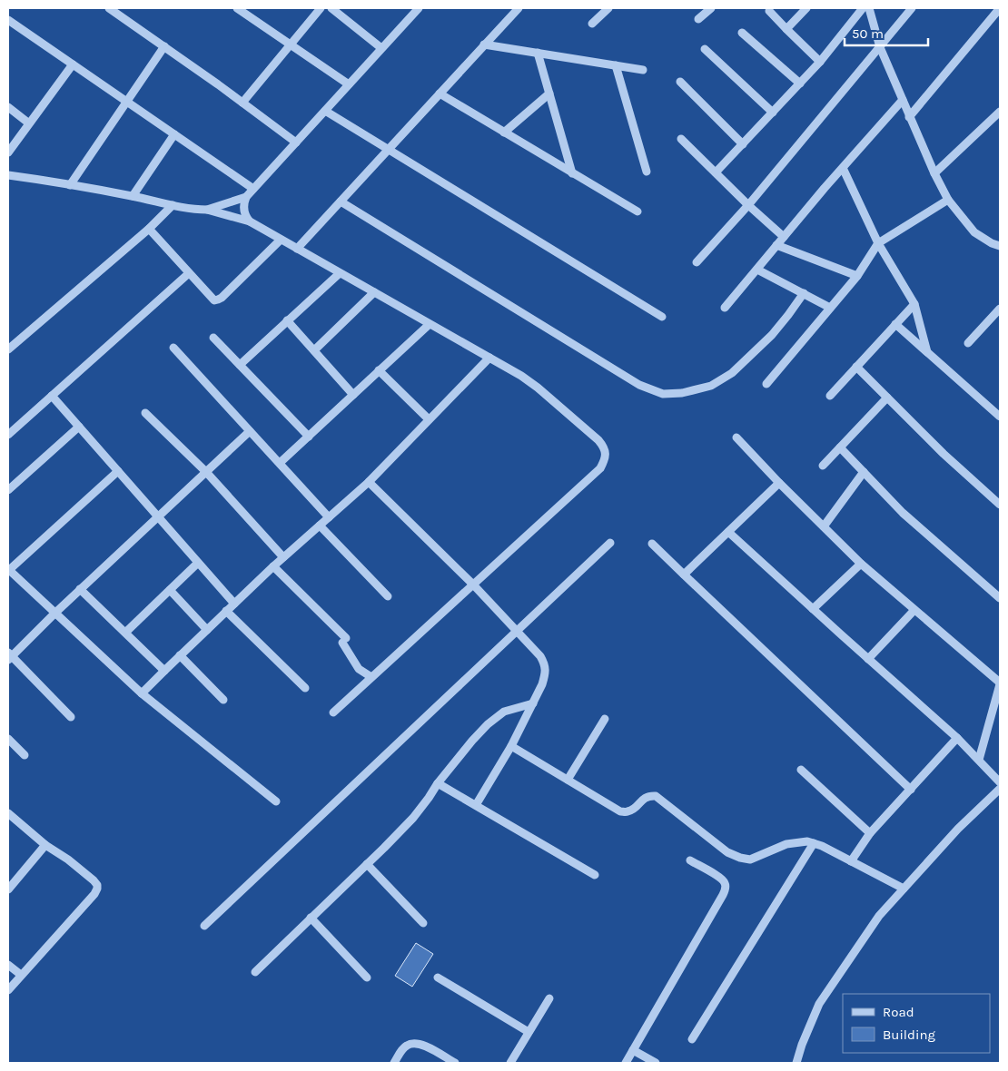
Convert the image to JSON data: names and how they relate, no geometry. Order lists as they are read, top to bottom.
{
  "legend": ["Road", "Building"],
  "scale_bar": "50 m"
}
